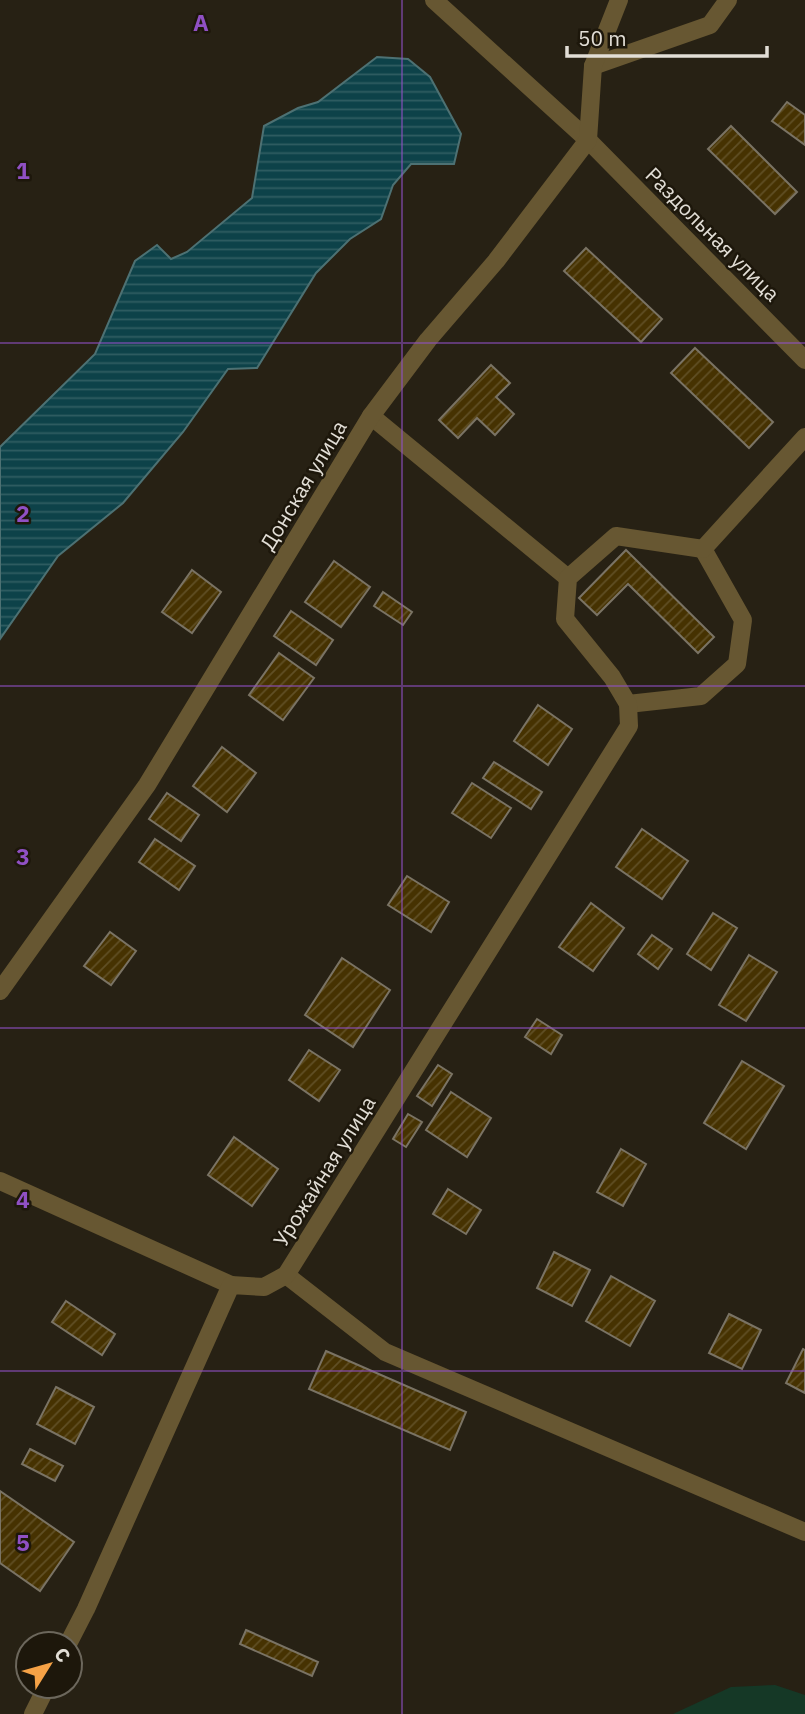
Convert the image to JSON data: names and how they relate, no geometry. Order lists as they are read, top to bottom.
{
  "streets": {
    "street": ["Раздольная улица", "Донская улица", "Урожайная улица"]
  },
  "crossings": [
    ["Раздольная улица", "Донская улица"]
  ],
  "scale_bar": "50 m",
  "north": "top right",
  "grid": {
    "columns": ["A"],
    "rows": [
      "1",
      "2",
      "3",
      "4",
      "5"
    ]
  }
}
